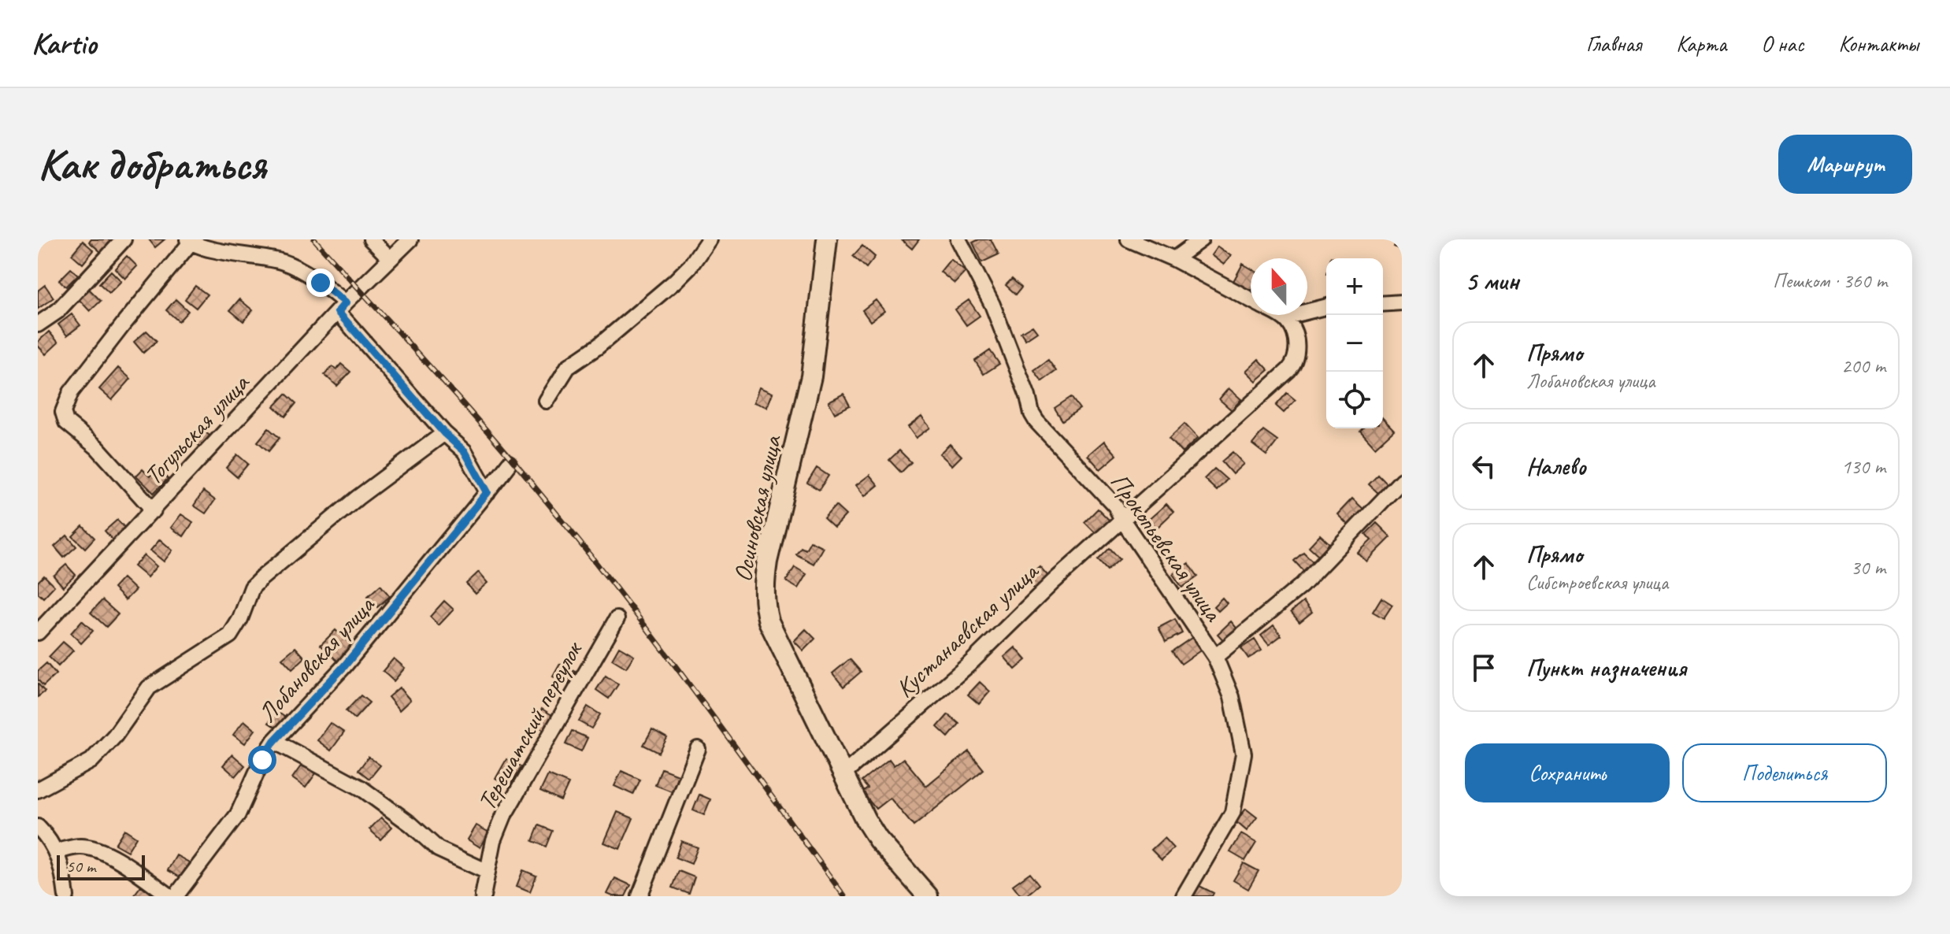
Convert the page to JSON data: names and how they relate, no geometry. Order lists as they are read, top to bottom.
{
  "streets": {
    "main road": ["Осиновская улица"],
    "street": [
      "Тогульская улица",
      "Прокопьевская улица",
      "Кустанаевская улица",
      "Лобановская улица",
      "Терешатский переулок"
    ]
  },
  "crossings": [
    ["Осиновская улица", "Кустанаевская улица"],
    ["Прокопьевская улица", "Кустанаевская улица"]
  ],
  "scale_bar": "50 m",
  "north": "top",
  "page": {
    "header": "Kartio",
    "nav": [
      "Главная",
      "Карта",
      "О нас",
      "Контакты"
    ],
    "buttons": [
      "Маршрут",
      ["Сохранить", "Поделиться"]
    ],
    "title": "Как добраться",
    "heading": ["5 мин", "Пешком · 360 m"],
    "map_buttons": ["+", "−"],
    "list": [
      ["Прямо", "Лобановская улица", "200 m"],
      ["Налево", "130 m"],
      ["Прямо", "Сибстроевская улица", "30 m"],
      "Пункт назначения"
    ],
    "scale": "50 m"
  }
}
